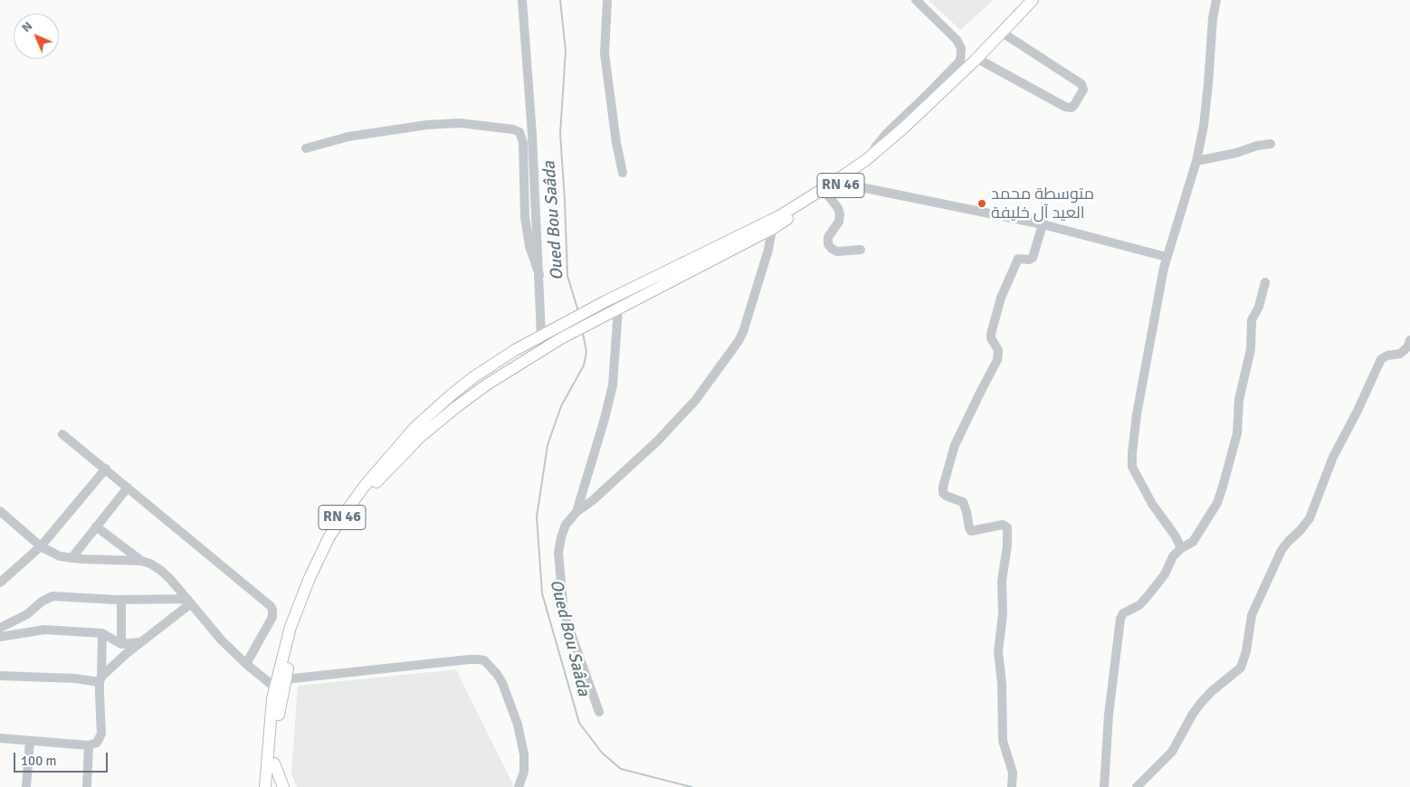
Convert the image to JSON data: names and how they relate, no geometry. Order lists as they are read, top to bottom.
{
  "streets": {
    "main road": ["RN 46"]
  },
  "water": ["Oued Bou Saâda"],
  "places": ["متوسطة محمد العيد آل خليفة"],
  "scale_bar": "100 m",
  "north": "top left"
}
